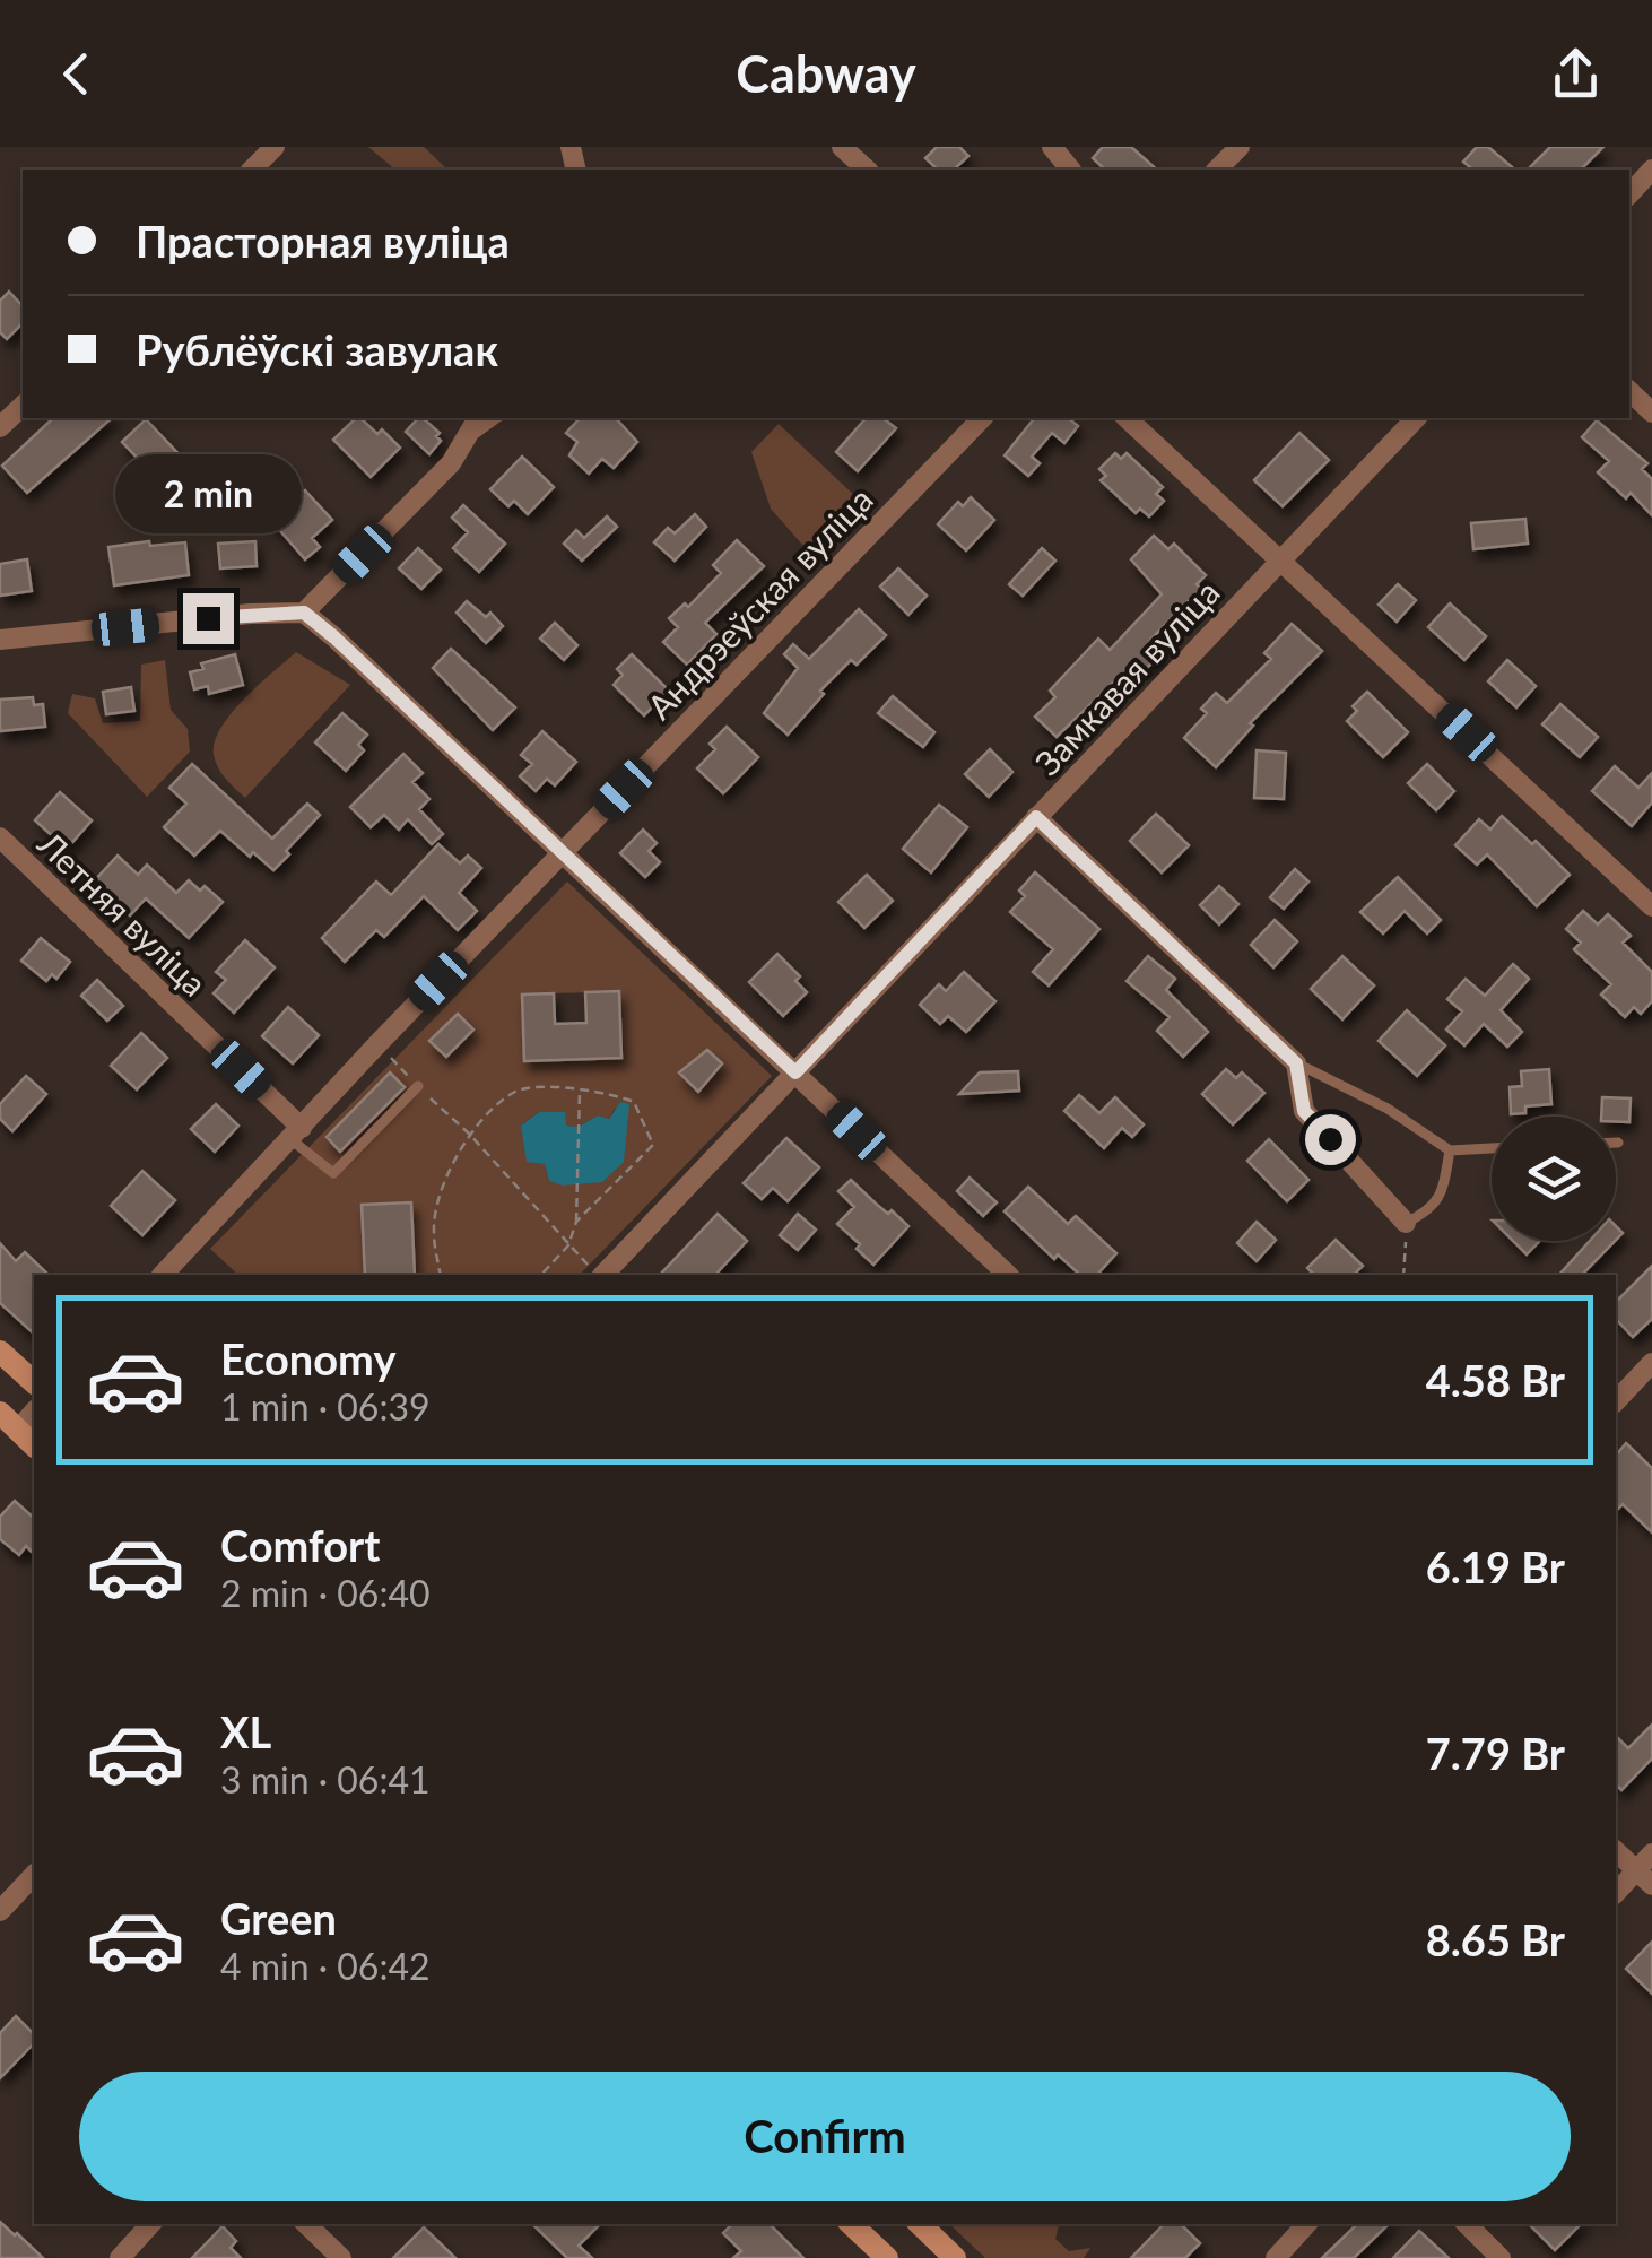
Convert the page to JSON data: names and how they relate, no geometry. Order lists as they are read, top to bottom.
{
  "streets": {
    "street": ["Андрэеўская вуліца", "Замкавая вуліца", "Летняя вуліца"]
  },
  "crossings": [
    ["Андрэеўская вуліца", "Летняя вуліца"]
  ],
  "page": {
    "header": "Cabway",
    "banner": ["Прасторная вуліца", "Рублёўскі завулак"],
    "bubble": "2 min",
    "list": [
      {
        "name": "Economy",
        "note": "1 min · 06:39",
        "value": "4.58 Br"
      },
      {
        "name": "Comfort",
        "note": "2 min · 06:40",
        "value": "6.19 Br"
      },
      {
        "name": "XL",
        "note": "3 min · 06:41",
        "value": "7.79 Br"
      },
      {
        "name": "Green",
        "note": "4 min · 06:42",
        "value": "8.65 Br"
      }
    ],
    "buttons": "Confirm"
  }
}
